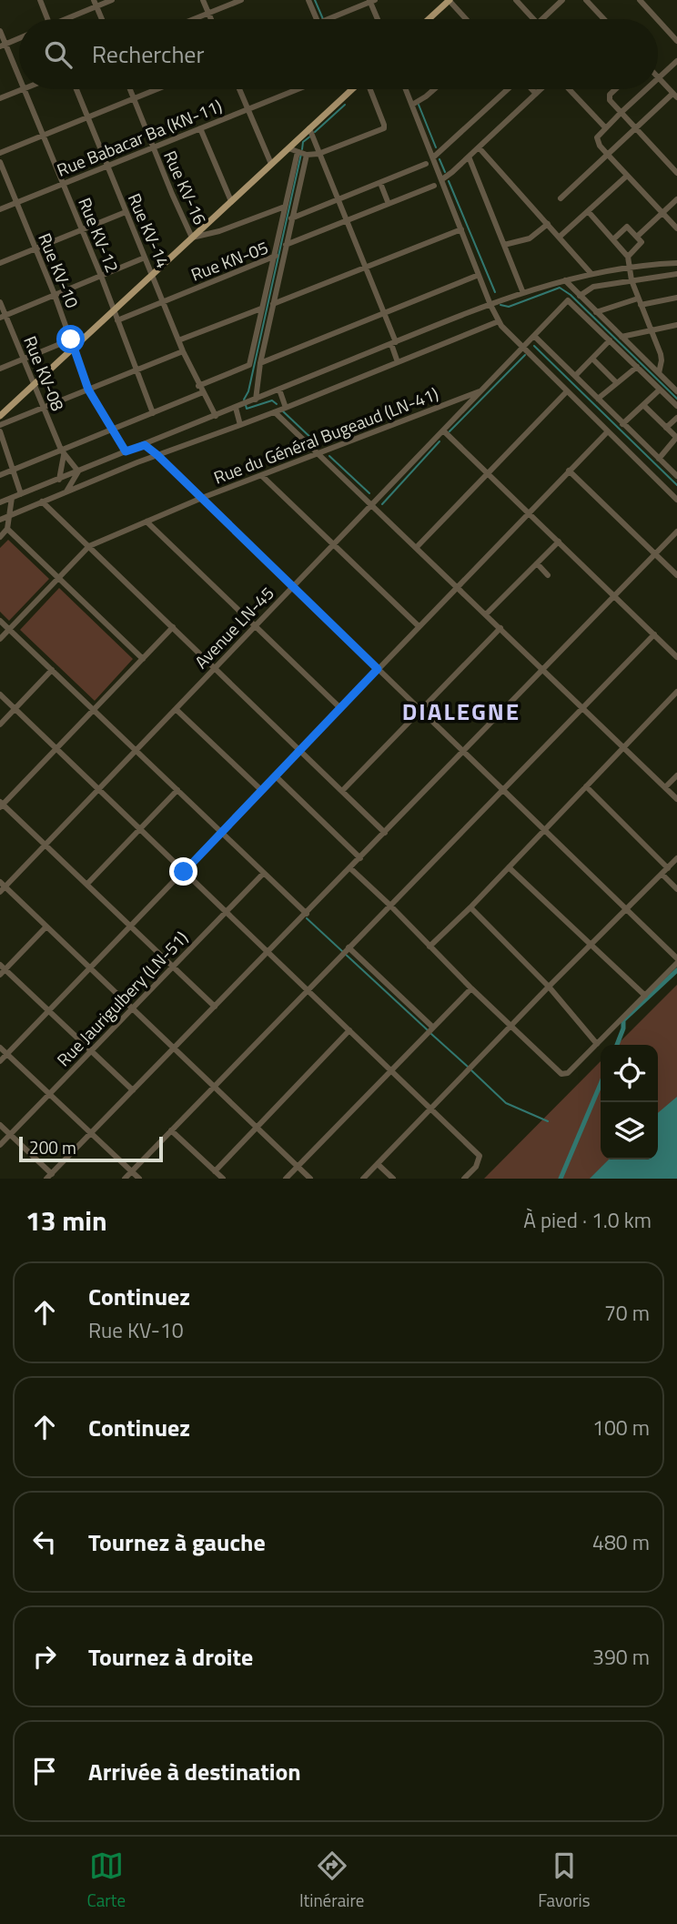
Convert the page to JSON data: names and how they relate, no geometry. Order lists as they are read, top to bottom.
{
  "streets": {
    "street": [
      "Rue Babacar Ba (KN-11)",
      "Rue KV-16",
      "Rue KV-14",
      "Rue KV-12",
      "Rue KN-05",
      "Rue KV-10",
      "Rue KV-08",
      "Rue du Général Bugeaud (LN-41)",
      "Avenue LN-45",
      "Rue Jaurigulbery (LN-51)"
    ]
  },
  "crossings": [
    ["Rue Babacar Ba (KN-11)", "Rue KV-16"],
    ["Rue Babacar Ba (KN-11)", "Rue KV-14"],
    ["Rue Babacar Ba (KN-11)", "Rue KV-12"],
    ["Rue Babacar Ba (KN-11)", "Rue KV-10"],
    ["Rue KV-14", "Rue KN-05"],
    ["Rue KV-12", "Rue KN-05"],
    ["Rue du Général Bugeaud (LN-41)", "Avenue LN-45"]
  ],
  "districts": ["DIALEGNE"],
  "scale_bar": "200 m",
  "page": {
    "search": "Rechercher",
    "scale": "200 m",
    "heading": ["13 min", "À pied · 1.0 km"],
    "list": [
      ["Continuez", "Rue KV-10", "70 m"],
      ["Continuez", "100 m"],
      ["Tournez à gauche", "480 m"],
      ["Tournez à droite", "390 m"],
      "Arrivée à destination"
    ],
    "nav": ["Carte", "Itinéraire", "Favoris"]
  }
}
